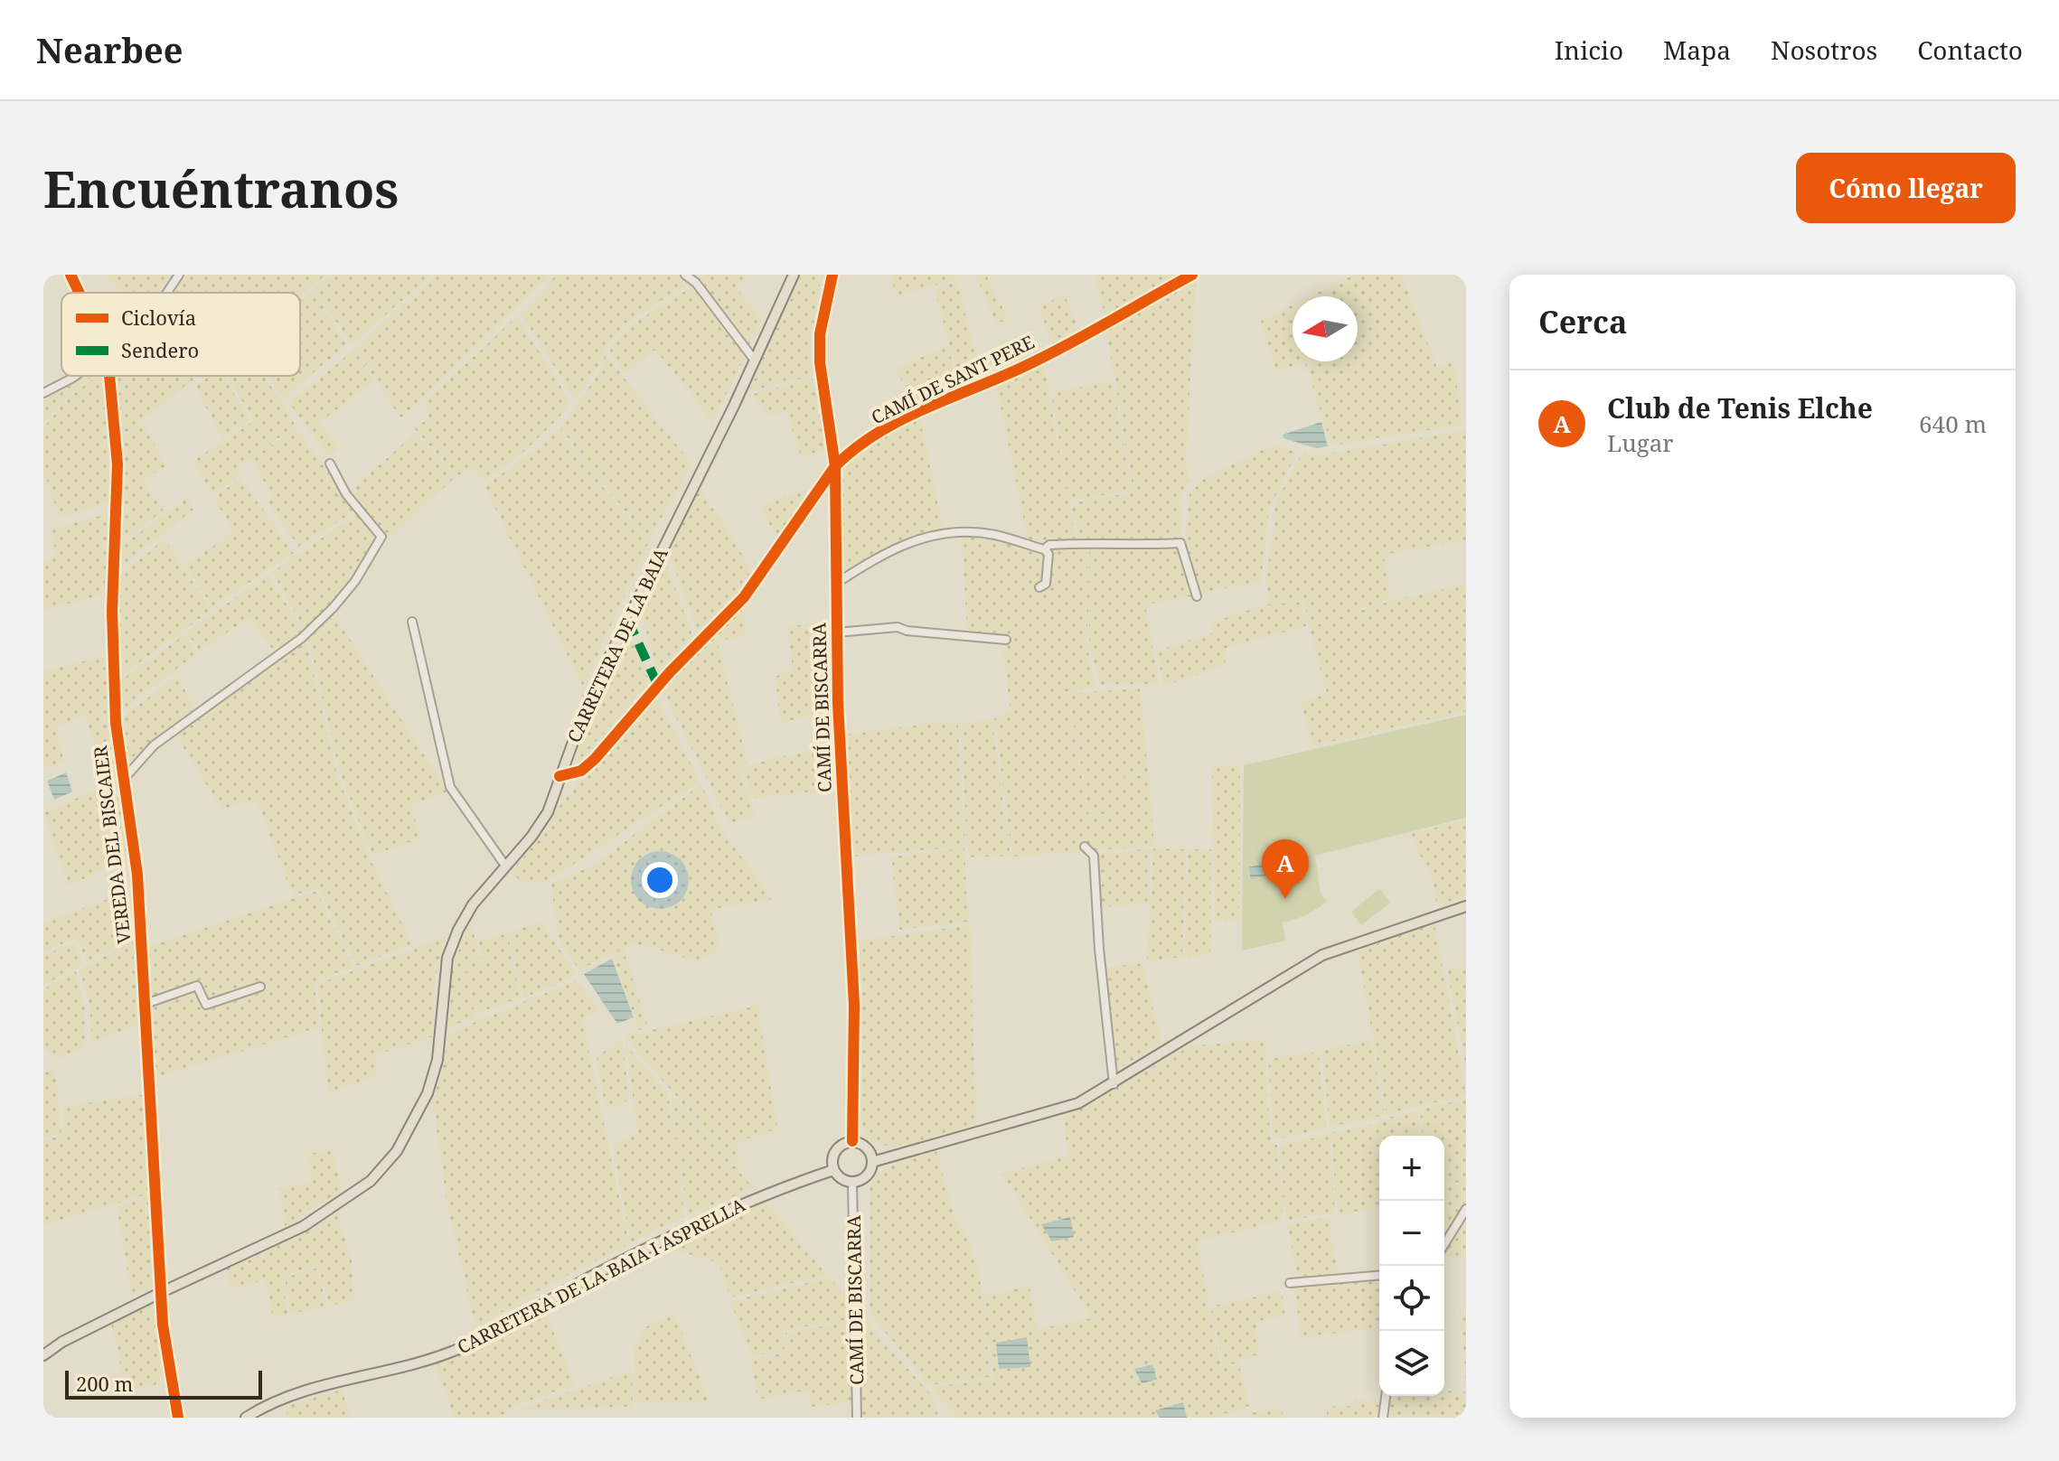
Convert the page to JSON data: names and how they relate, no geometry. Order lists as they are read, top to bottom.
{
  "streets": {
    "main road": ["CARRETERA DE LA BAIA", "CARRETERA DE LA BAIA I ASPRELLA"],
    "street": ["CAMÍ DE SANT PERE", "CAMÍ DE BISCARRA", "VEREDA DEL BISCAIER"]
  },
  "crossings": [
    ["CAMÍ DE SANT PERE", "CARRETERA DE LA BAIA"],
    ["CAMÍ DE SANT PERE", "CAMÍ DE BISCARRA"],
    ["CARRETERA DE LA BAIA", "VEREDA DEL BISCAIER"],
    ["CAMÍ DE BISCARRA", "CARRETERA DE LA BAIA I ASPRELLA"]
  ],
  "legend": ["Ciclovía", "Sendero"],
  "scale_bar": "200 m",
  "north": "left",
  "page": {
    "header": "Nearbee",
    "nav": [
      "Inicio",
      "Mapa",
      "Nosotros",
      "Contacto"
    ],
    "buttons": "Cómo llegar",
    "title": "Encuéntranos",
    "heading": "Cerca",
    "list": [
      {
        "mark": "A",
        "name": "Club de Tenis Elche",
        "note": "Lugar",
        "value": "640 m"
      }
    ],
    "pins": "A",
    "map_buttons": ["+", "−"],
    "scale": "200 m"
  }
}
